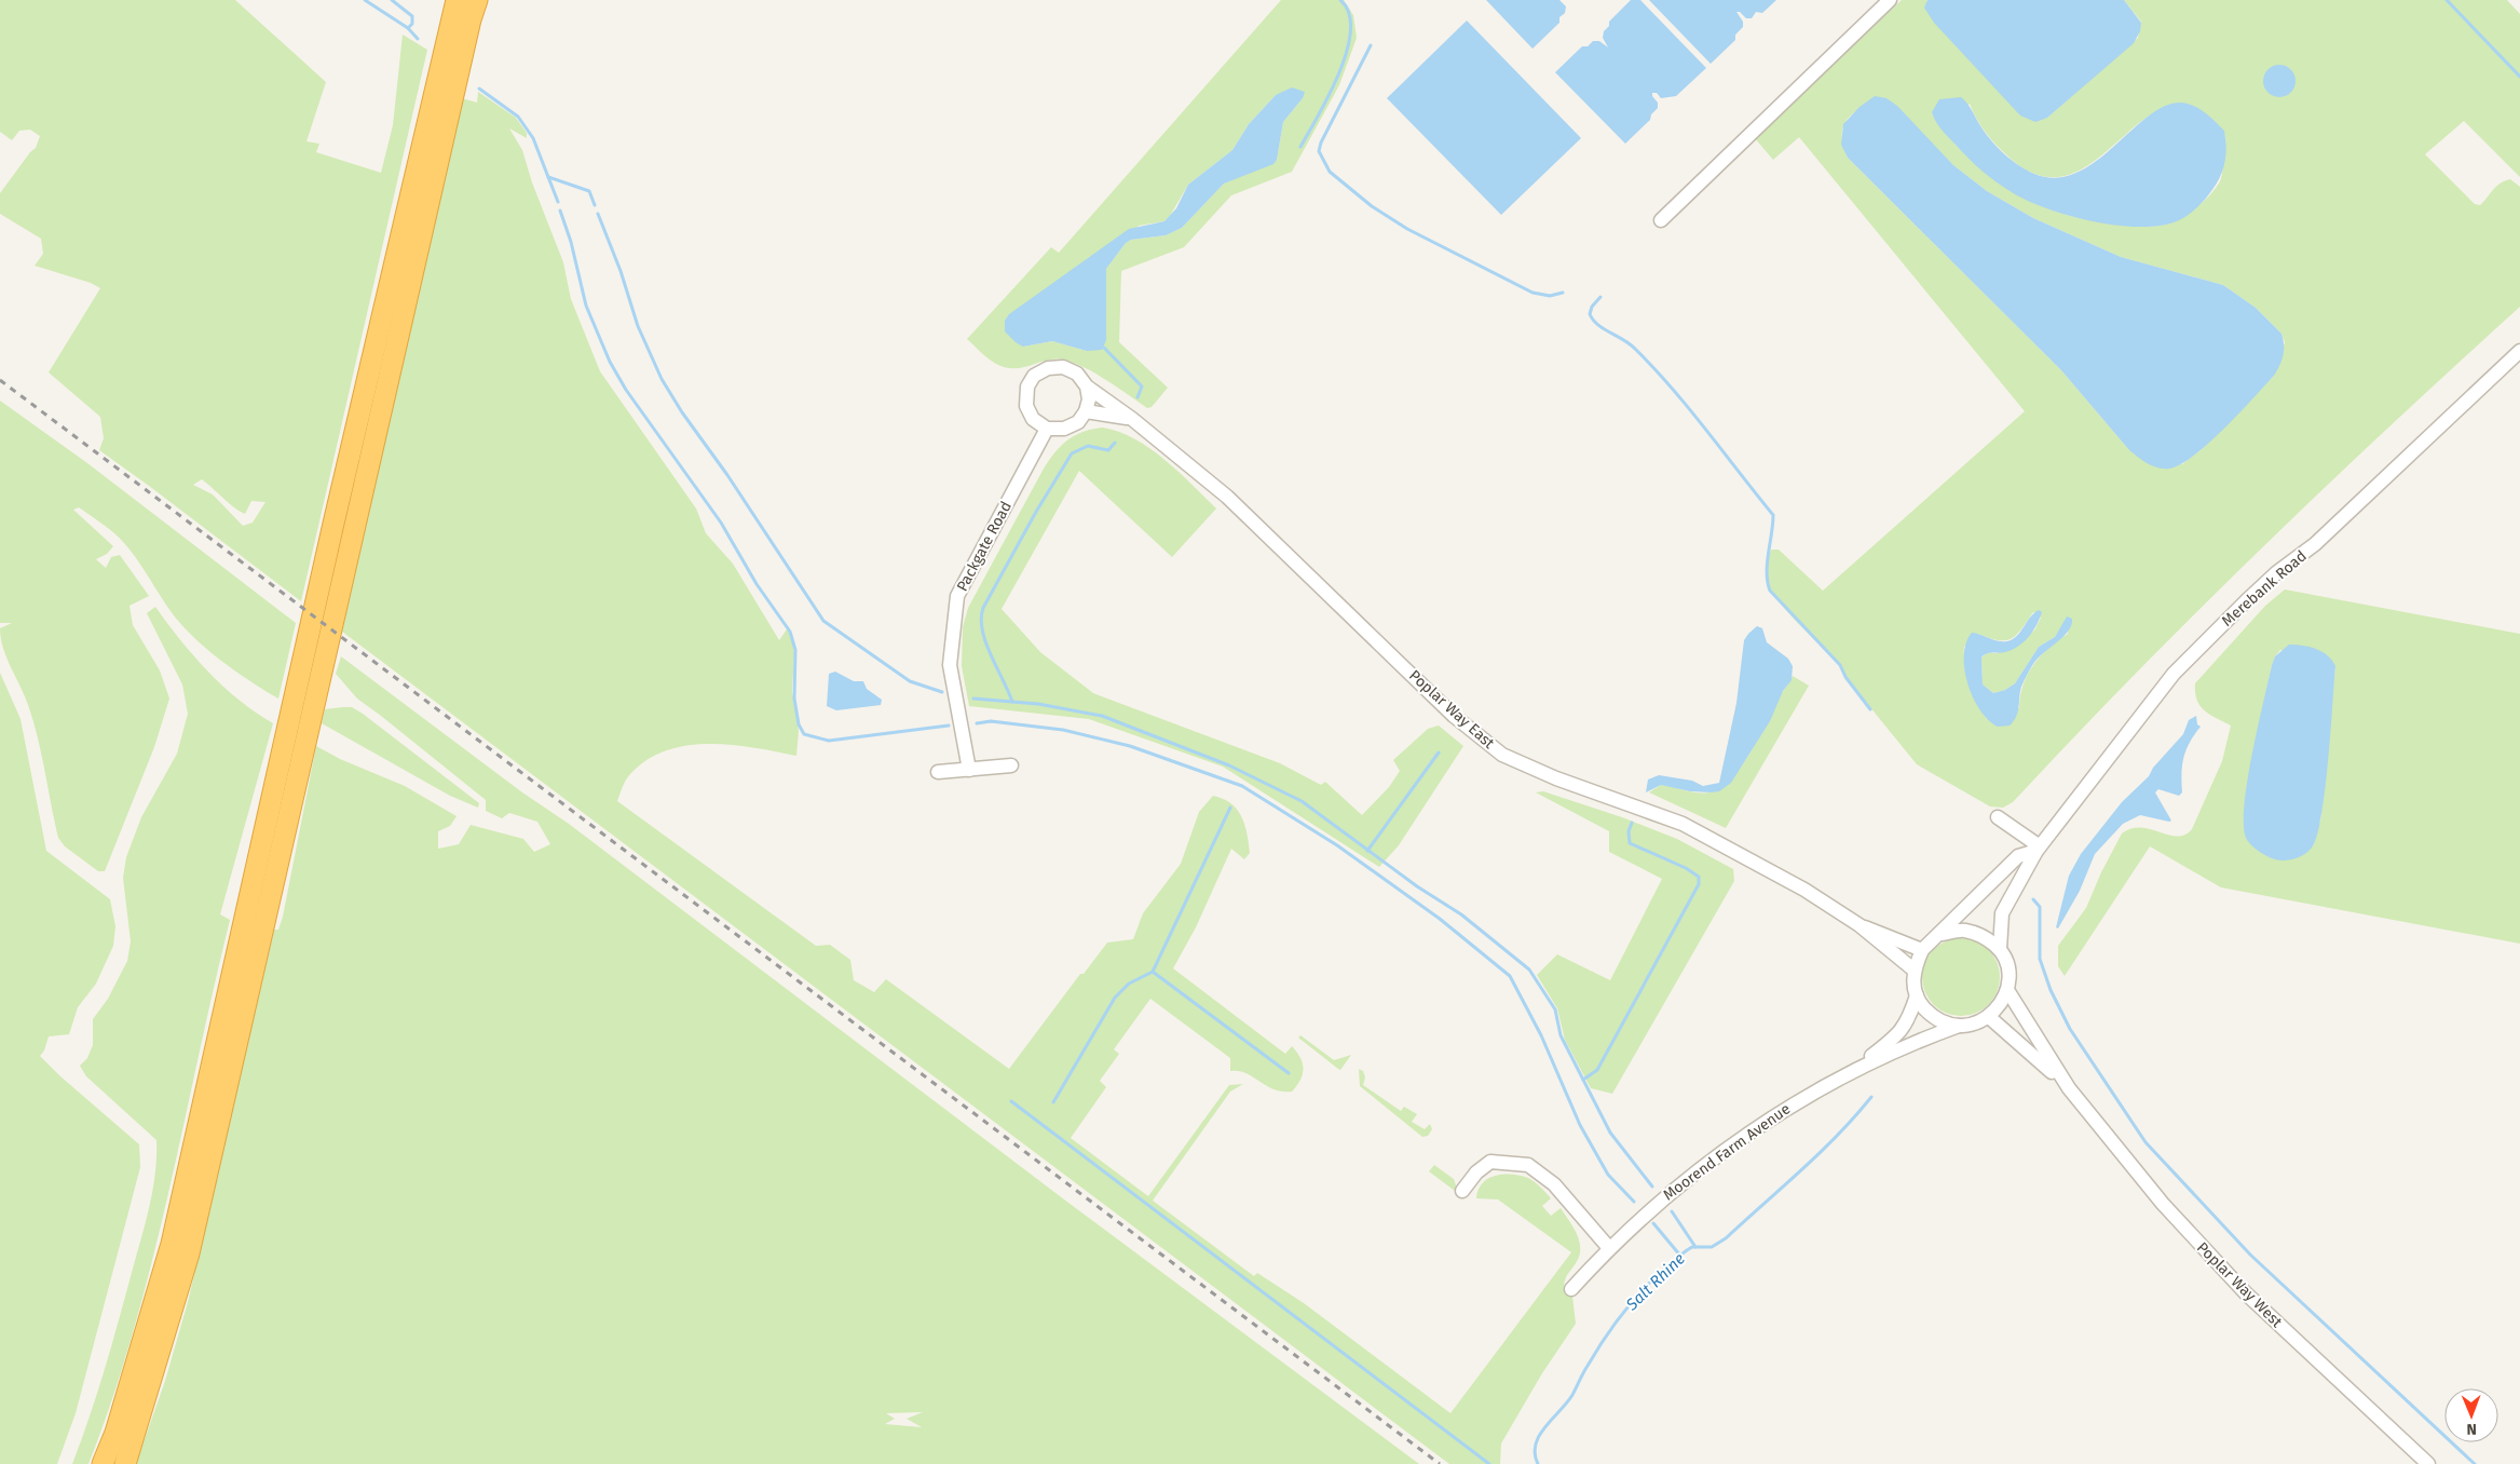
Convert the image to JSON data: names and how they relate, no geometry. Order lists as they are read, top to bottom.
{
  "streets": {
    "street": [
      "Packgate Road",
      "Merebank Road",
      "Poplar Way East",
      "Moorend Farm Avenue",
      "Poplar Way West"
    ]
  },
  "crossings": [
    ["Packgate Road", "Poplar Way East"],
    ["Merebank Road", "Poplar Way East"],
    ["Merebank Road", "Moorend Farm Avenue"],
    ["Merebank Road", "Poplar Way West"],
    ["Poplar Way East", "Moorend Farm Avenue"],
    ["Poplar Way East", "Poplar Way West"],
    ["Moorend Farm Avenue", "Poplar Way West"]
  ],
  "water": ["Salt Rhine"],
  "north": "bottom"
}
